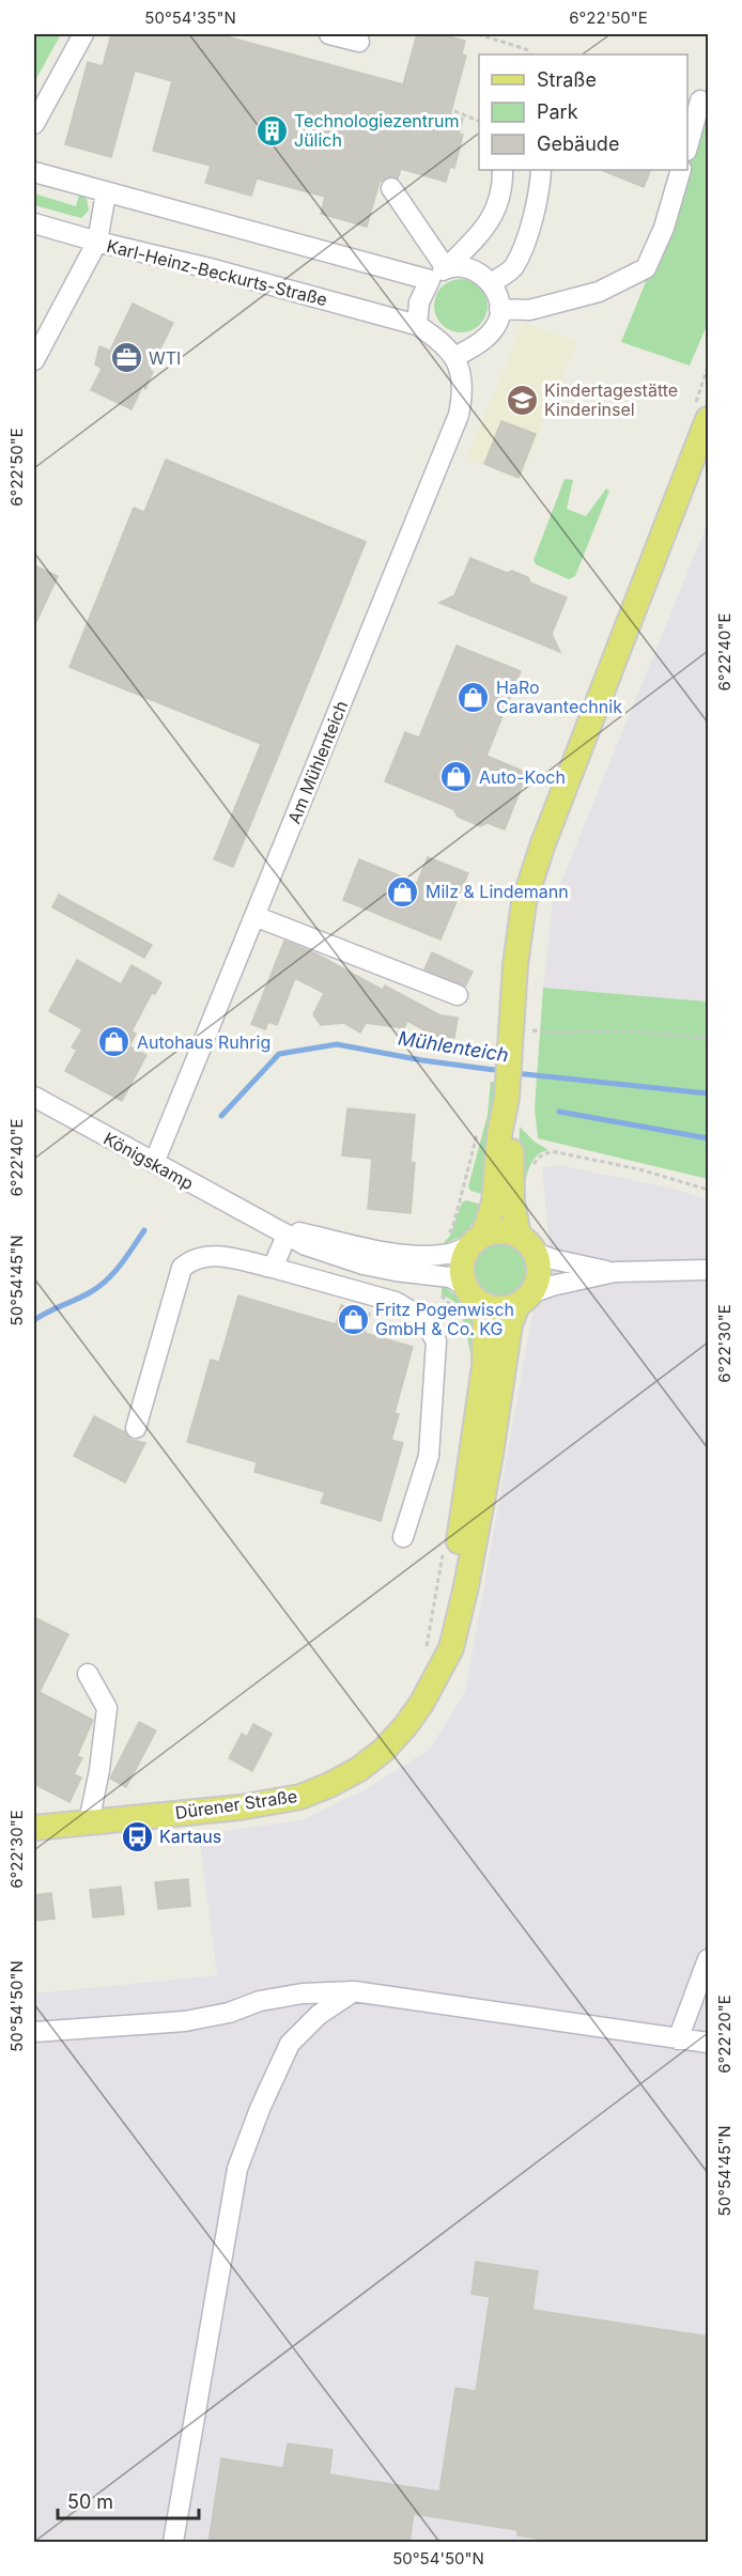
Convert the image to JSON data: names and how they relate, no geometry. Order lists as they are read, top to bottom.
{
  "streets": {
    "main road": ["Dürener Straße"],
    "street": ["Karl-Heinz-Beckurts-Straße", "Am Mühlenteich", "Königskamp"]
  },
  "crossings": [
    ["Karl-Heinz-Beckurts-Straße", "Am Mühlenteich"],
    ["Am Mühlenteich", "Königskamp"],
    ["Königskamp", "Dürener Straße"]
  ],
  "water": ["Mühlenteich"],
  "places": {
    "building": ["Technologiezentrum Jülich"],
    "office": ["WTI"],
    "school or university": ["Kindertagestätte Kinderinsel"],
    "shop": [
      "HaRo Caravantechnik",
      "Auto-Koch",
      "Milz & Lindemann",
      "Autohaus Ruhrig",
      "Fritz Pogenwisch GmbH & Co. KG"
    ],
    "bus stop": ["Kartaus"]
  },
  "legend": ["Straße", "Park", "Gebäude"],
  "scale_bar": "50 m",
  "coordinates": [
    "50°54'35\"N",
    "6°22'50\"E",
    "6°22'40\"E",
    "50°54'45\"N",
    "6°22'30\"E",
    "50°54'50\"N",
    "6°22'20\"E"
  ]
}
